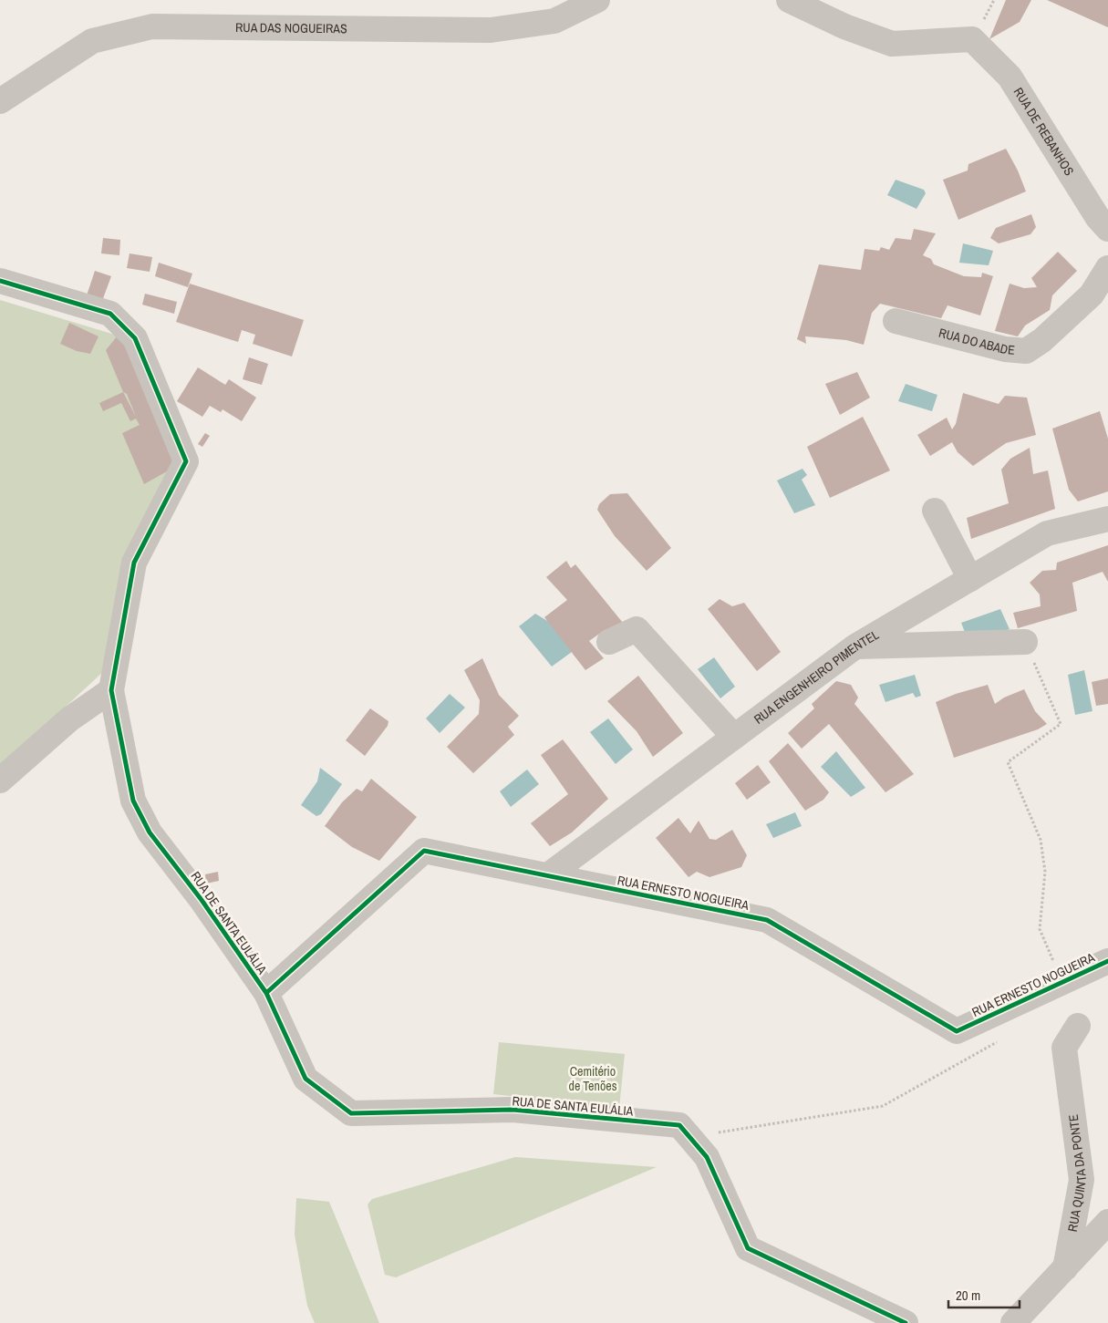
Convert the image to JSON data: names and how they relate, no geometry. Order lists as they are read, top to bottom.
{
  "streets": {
    "street": [
      "RUA DAS NOGUEIRAS",
      "RUA DE REBANHOS",
      "RUA DO ABADE",
      "RUA ENGENHEIRO PIMENTEL",
      "RUA ERNESTO NOGUEIRA",
      "RUA DE SANTA EULÁLIA",
      "RUA QUINTA DA PONTE"
    ]
  },
  "crossings": [
    ["RUA ENGENHEIRO PIMENTEL", "RUA ERNESTO NOGUEIRA"],
    ["RUA ERNESTO NOGUEIRA", "RUA DE SANTA EULÁLIA"]
  ],
  "parks": ["Cemitério de Tenões"],
  "scale_bar": "20 m"
}
